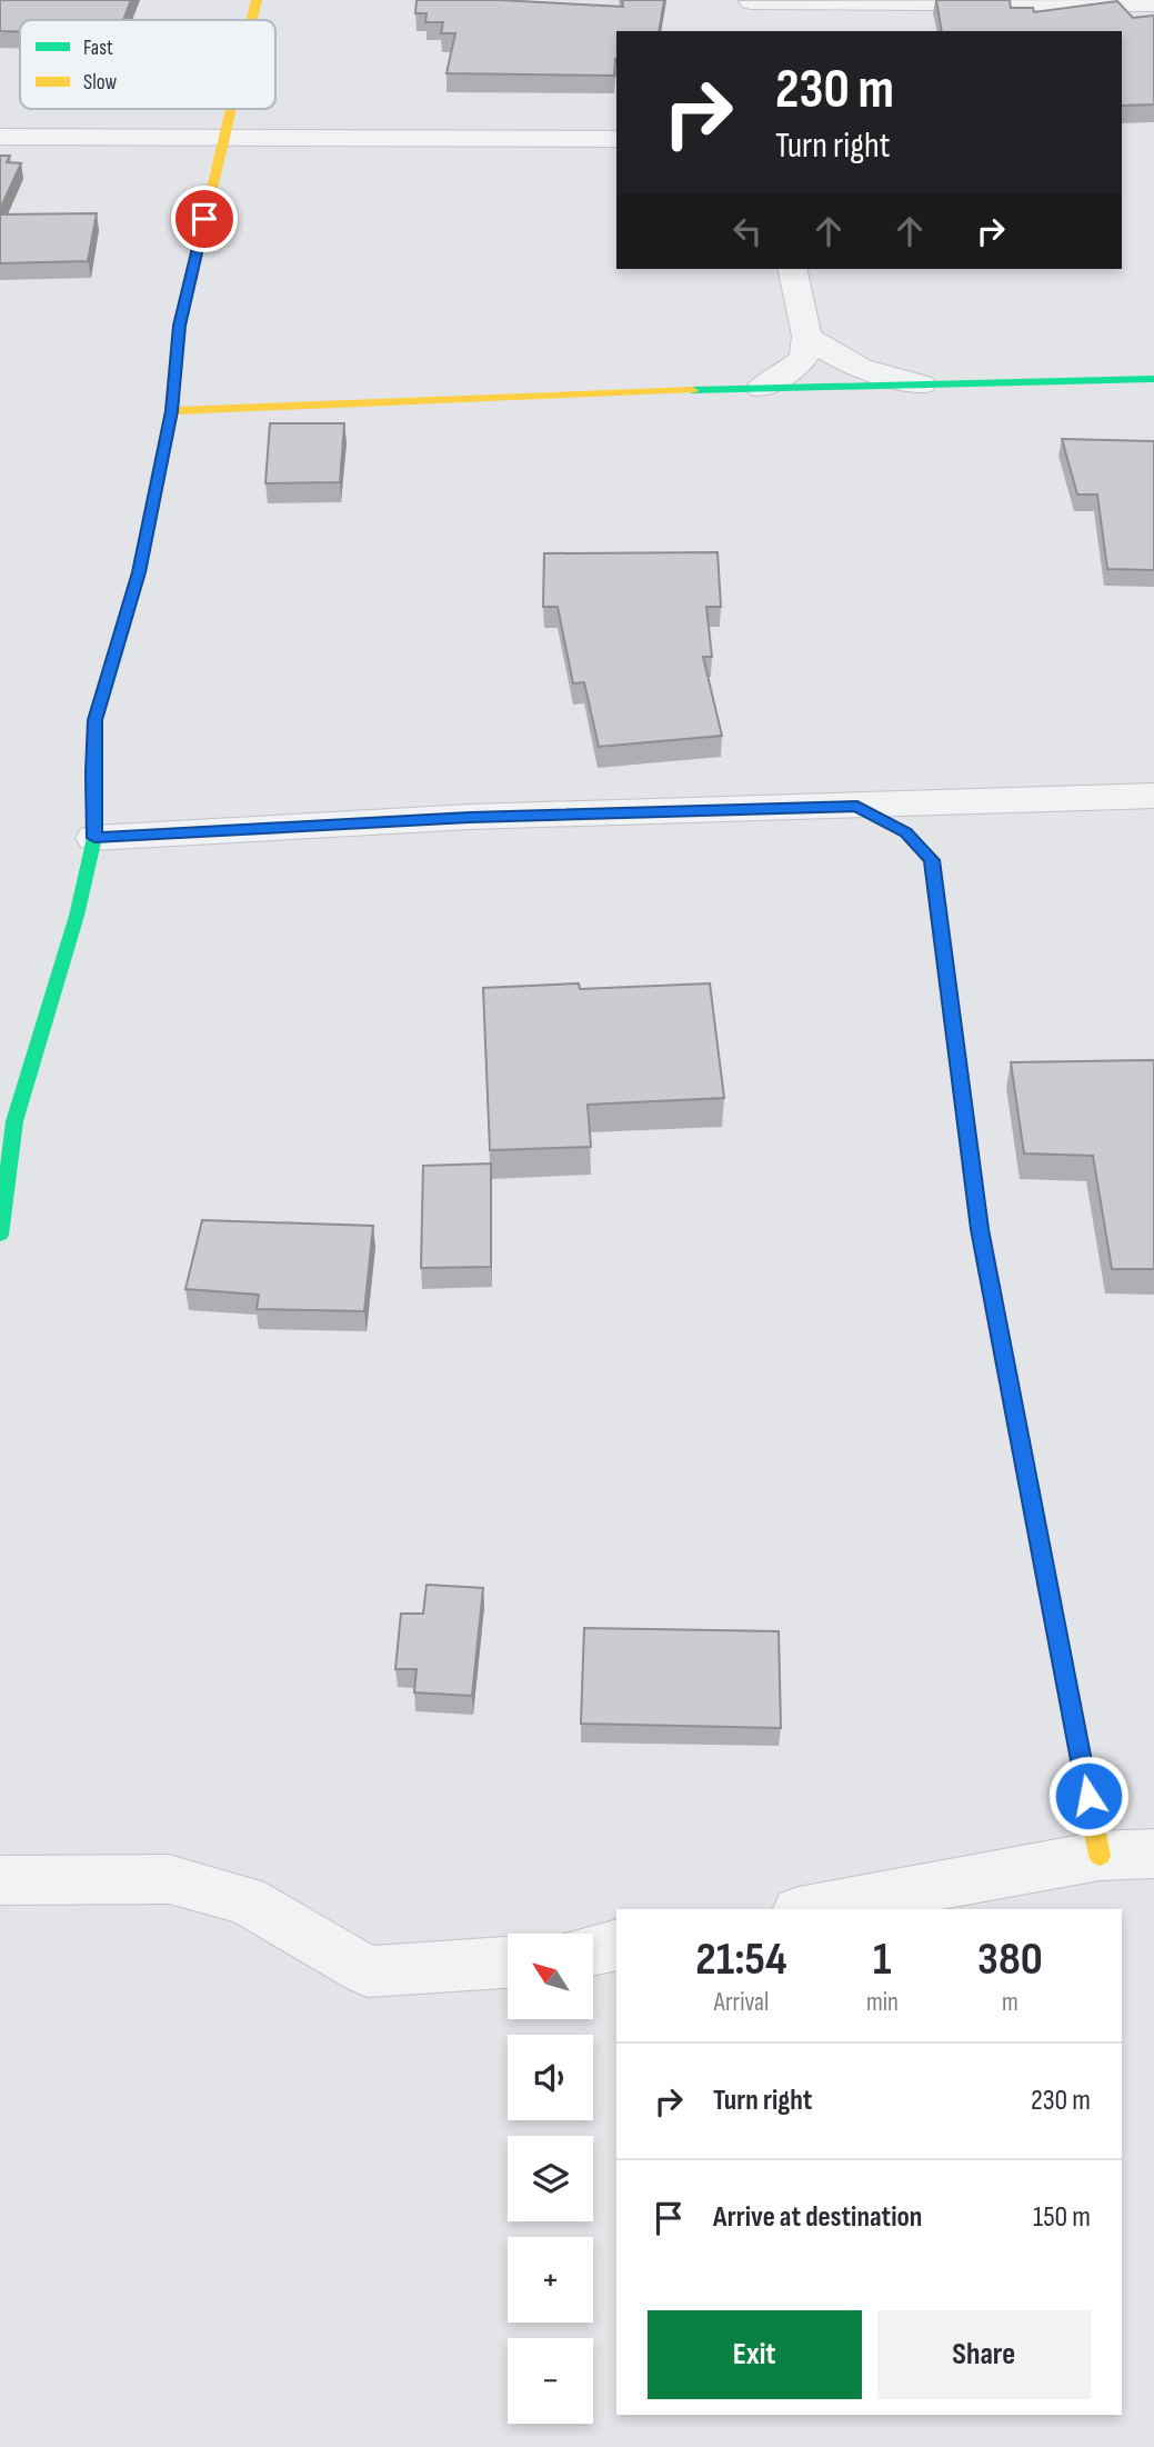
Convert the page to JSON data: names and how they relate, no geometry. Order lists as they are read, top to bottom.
{
  "legend": ["Fast", "Slow"],
  "north": "top left",
  "page": {
    "turn": ["230 m", "Turn right"],
    "eta": [
      "21:54",
      "Arrival",
      "1",
      "min",
      "380",
      "m"
    ],
    "map_buttons": ["+", "−"],
    "list": [
      {
        "name": "Turn right",
        "value": "230 m"
      },
      {
        "name": "Arrive at destination",
        "value": "150 m"
      }
    ],
    "buttons": ["Exit", "Share"]
  }
}
